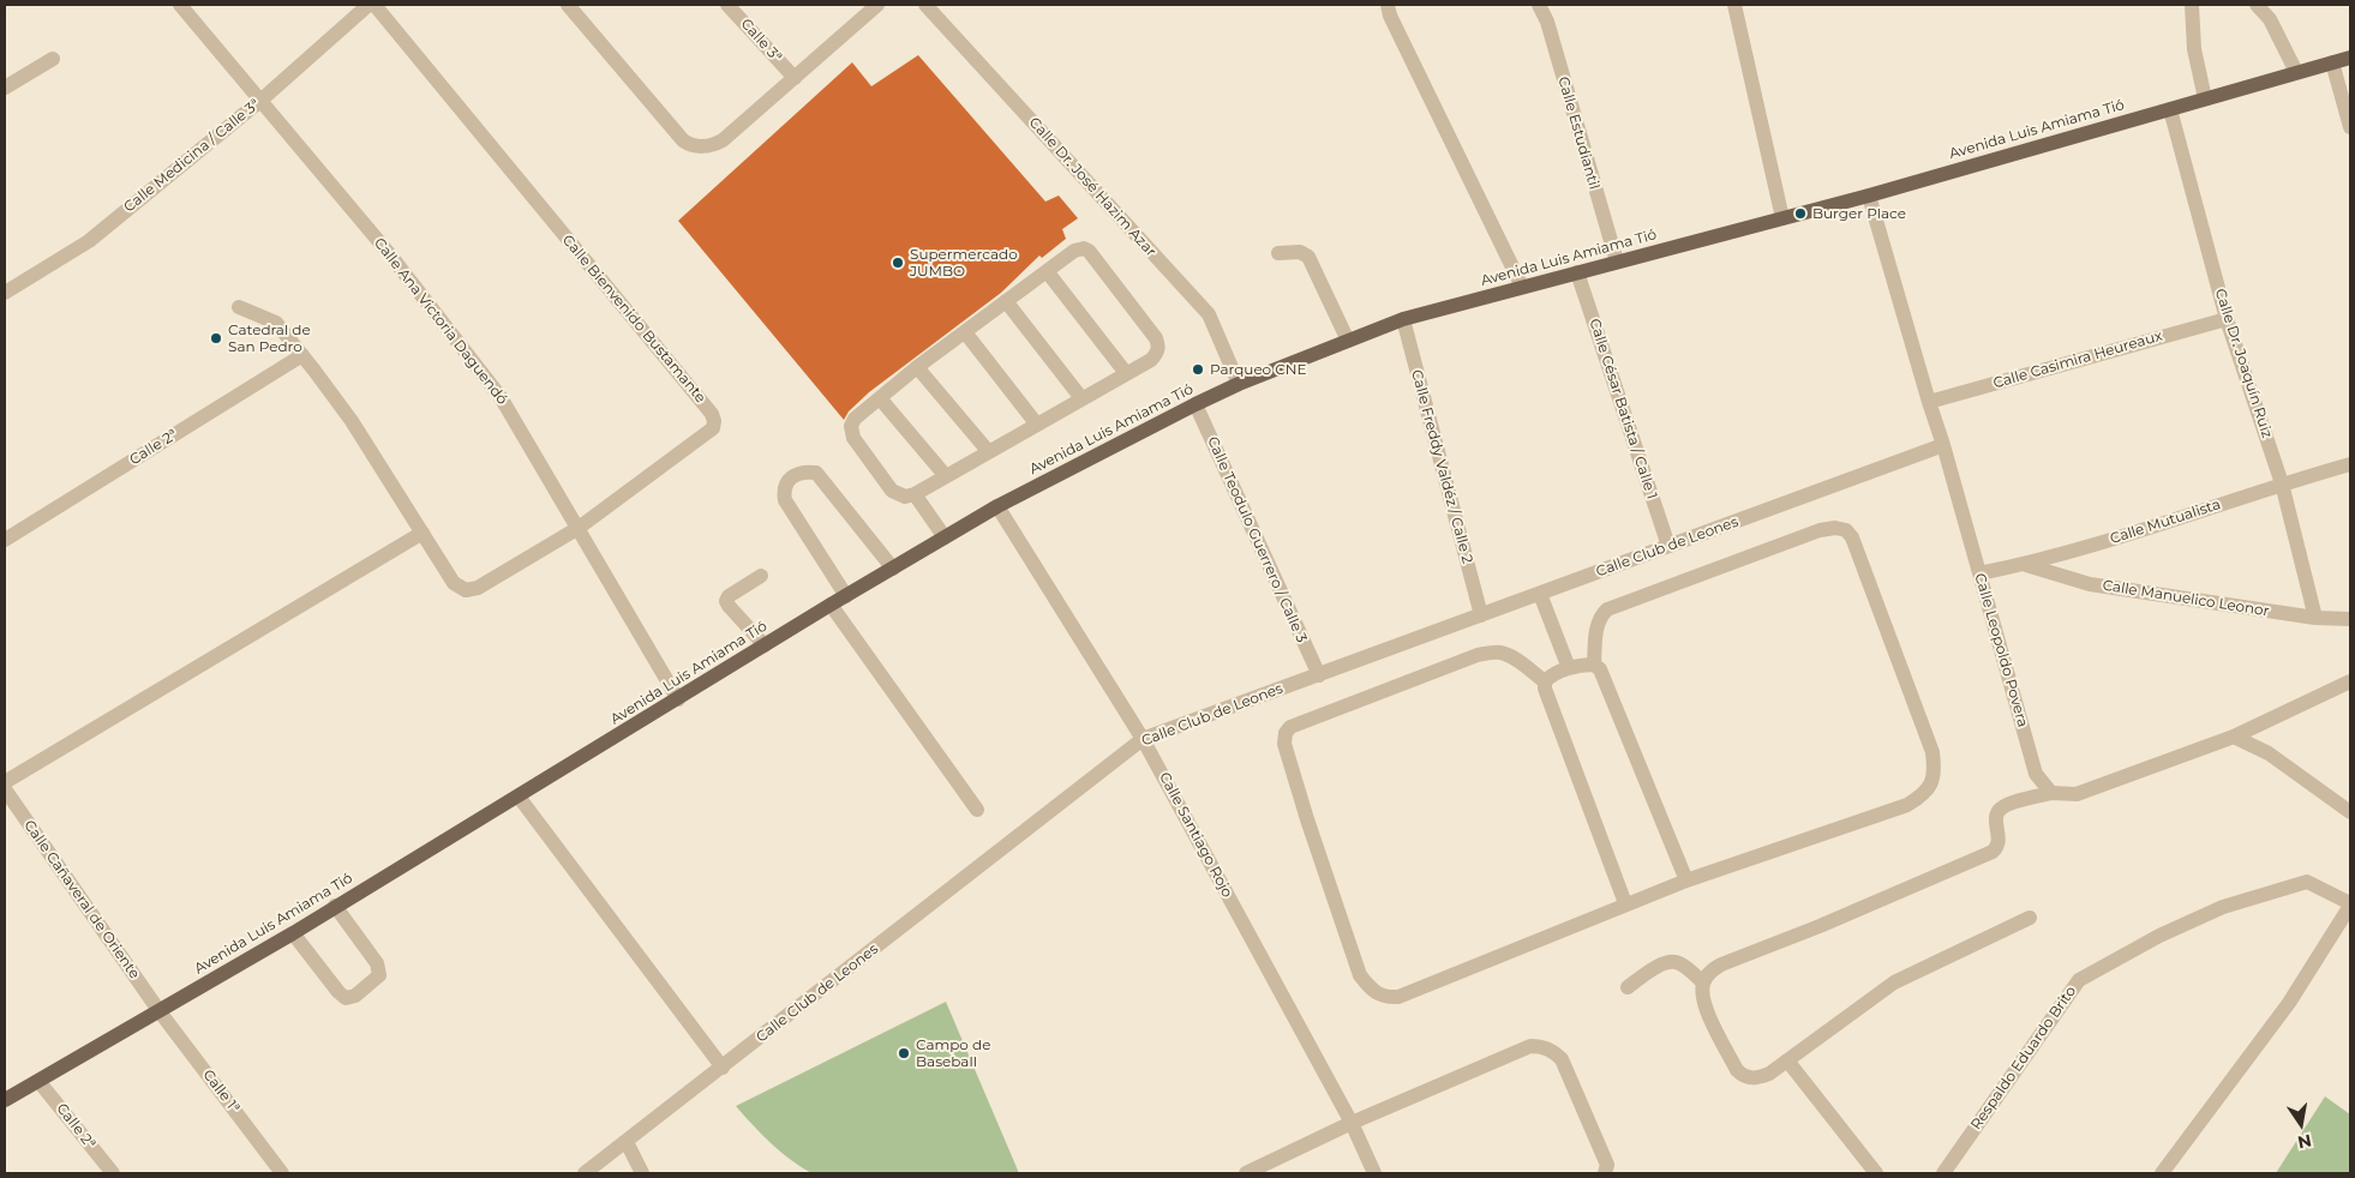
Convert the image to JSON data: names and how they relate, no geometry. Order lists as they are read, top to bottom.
{
  "streets": {
    "main road": ["Avenida Luis Amiama Tió"],
    "street": [
      "Calle 3ª",
      "Calle Estudiantil",
      "Calle Medicina / Calle 3ª",
      "Calle Dr. José Hazim Azar",
      "Calle Bienvenido Bustamante",
      "Calle Ana Victoria Daguendó",
      "Calle Casimira Heureaux",
      "Calle Dr. Joaquín Ruiz",
      "Calle César Batista / Calle 1",
      "Calle 2ª",
      "Calle Freddy Valdéz / Calle 2",
      "Calle Mutualista",
      "Calle Teodulo Guerrero / Calle 3",
      "Calle Club de Leones",
      "Calle Manuelico Leonor",
      "Calle Leopoldo Povera",
      "Calle Santiago Rojo",
      "Calle Cañaveral de Oriente",
      "Respaldo Eduardo Brito",
      "Calle 1ª"
    ]
  },
  "crossings": [
    ["Avenida Luis Amiama Tió", "Calle Estudiantil"],
    ["Avenida Luis Amiama Tió", "Calle Dr. José Hazim Azar"],
    ["Avenida Luis Amiama Tió", "Calle Ana Victoria Daguendó"],
    ["Avenida Luis Amiama Tió", "Calle Dr. Joaquín Ruiz"],
    ["Avenida Luis Amiama Tió", "Calle César Batista / Calle 1"],
    ["Avenida Luis Amiama Tió", "Calle 2ª"],
    ["Avenida Luis Amiama Tió", "Calle Freddy Valdéz / Calle 2"],
    ["Avenida Luis Amiama Tió", "Calle Teodulo Guerrero / Calle 3"],
    ["Avenida Luis Amiama Tió", "Calle Leopoldo Povera"],
    ["Avenida Luis Amiama Tió", "Calle Santiago Rojo"],
    ["Avenida Luis Amiama Tió", "Calle Cañaveral de Oriente"],
    ["Avenida Luis Amiama Tió", "Calle 1ª"],
    ["Calle Medicina / Calle 3ª", "Calle Ana Victoria Daguendó"],
    ["Calle Bienvenido Bustamante", "Calle Ana Victoria Daguendó"],
    ["Calle Bienvenido Bustamante", "Calle 2ª"],
    ["Calle Casimira Heureaux", "Calle Dr. Joaquín Ruiz"],
    ["Calle Casimira Heureaux", "Calle Leopoldo Povera"],
    ["Calle Dr. Joaquín Ruiz", "Calle Mutualista"],
    ["Calle Dr. Joaquín Ruiz", "Calle Manuelico Leonor"],
    ["Calle César Batista / Calle 1", "Calle Club de Leones"],
    ["Calle Freddy Valdéz / Calle 2", "Calle Club de Leones"],
    ["Calle Mutualista", "Calle Manuelico Leonor"],
    ["Calle Mutualista", "Calle Leopoldo Povera"],
    ["Calle Teodulo Guerrero / Calle 3", "Calle Club de Leones"],
    ["Calle Club de Leones", "Calle Leopoldo Povera"],
    ["Calle Club de Leones", "Calle Santiago Rojo"],
    ["Calle Cañaveral de Oriente", "Calle 1ª"]
  ],
  "places": [
    "Burger Place",
    "Supermercado JUMBO",
    "Catedral de San Pedro",
    "Parqueo CNE",
    "Campo de Baseball"
  ],
  "north": "bottom"
}
